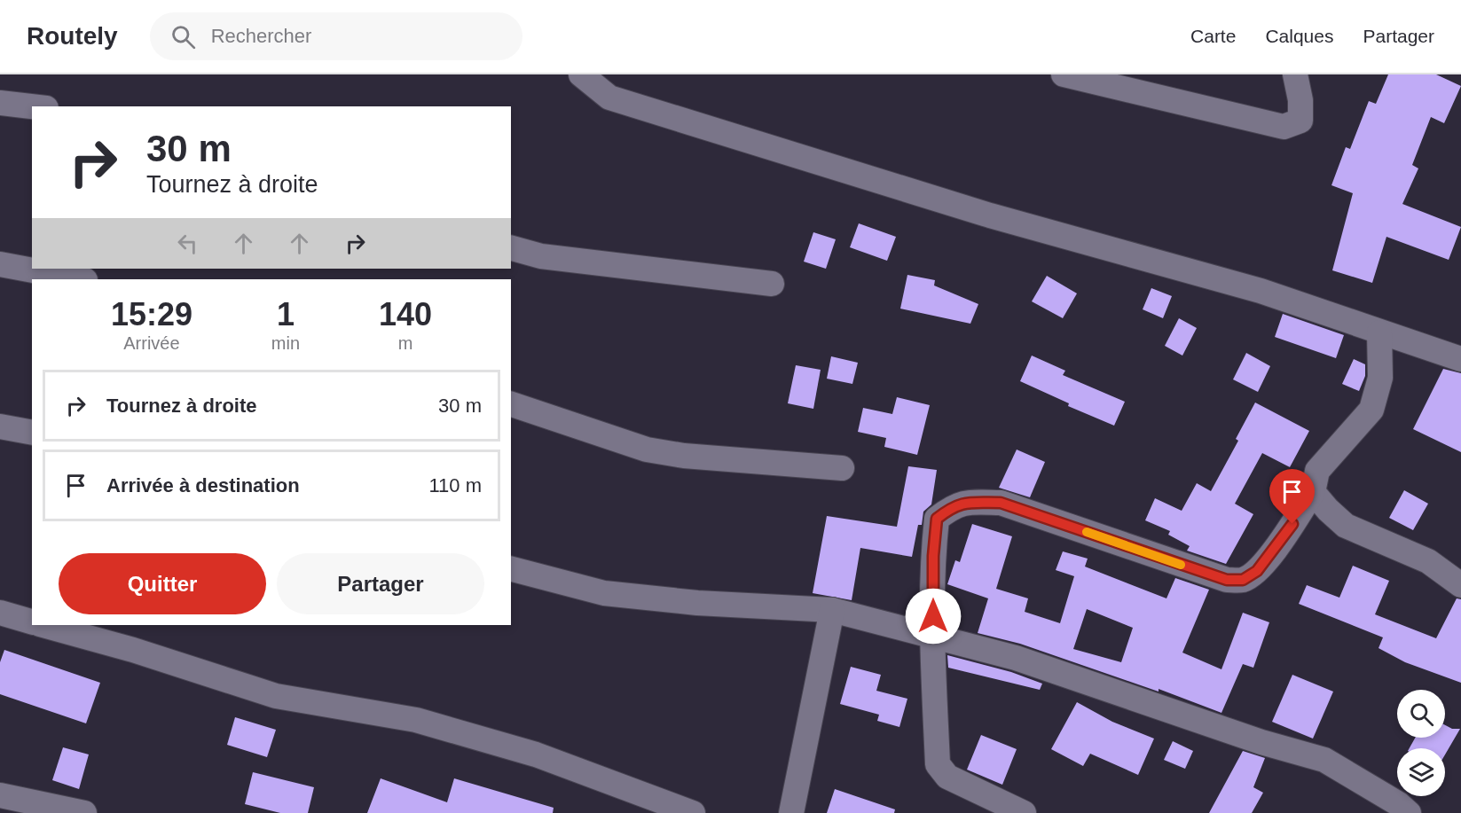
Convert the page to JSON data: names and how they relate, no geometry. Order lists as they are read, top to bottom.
{
  "page": {
    "header": "Routely",
    "search": "Rechercher",
    "nav": ["Carte", "Calques", "Partager"],
    "turn": ["30 m", "Tournez à droite"],
    "eta": [
      "15:29",
      "Arrivée",
      "1",
      "min",
      "140",
      "m"
    ],
    "list": [
      {
        "name": "Tournez à droite",
        "value": "30 m"
      },
      {
        "name": "Arrivée à destination",
        "value": "110 m"
      }
    ],
    "buttons": ["Quitter", "Partager"]
  }
}
